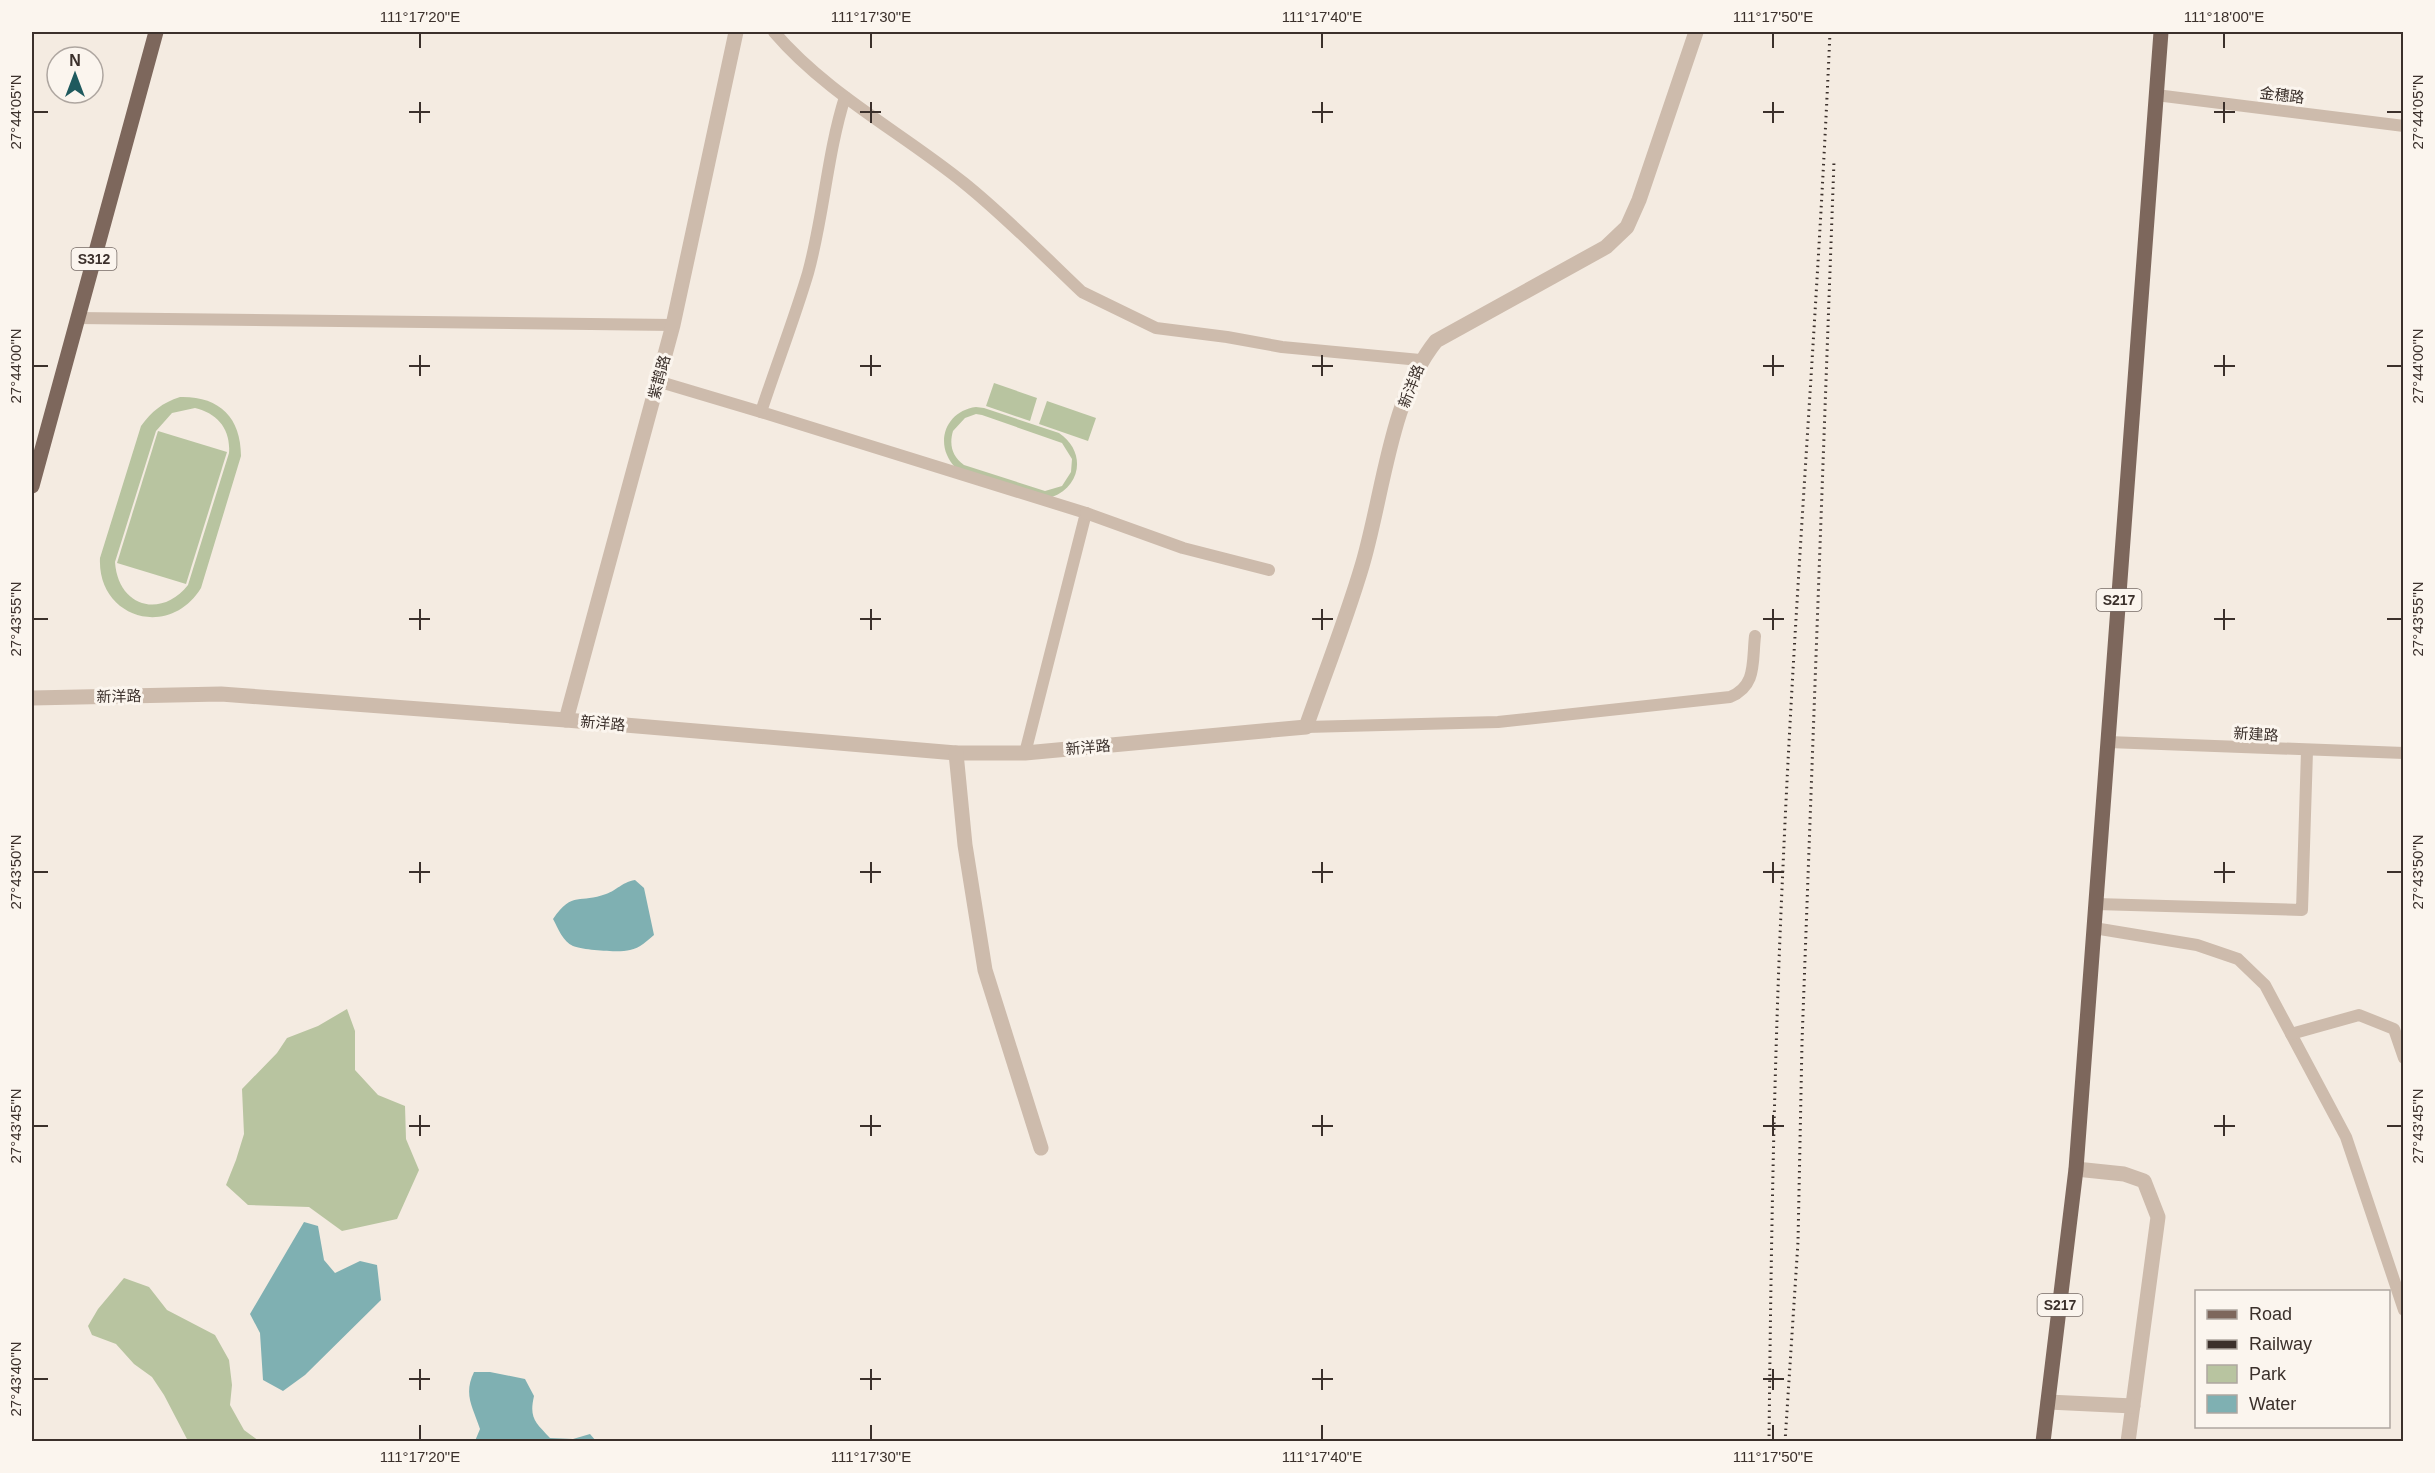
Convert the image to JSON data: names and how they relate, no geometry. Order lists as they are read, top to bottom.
{
  "streets": {
    "main road": ["S312", "S217"],
    "street": [
      "金穗路",
      "紫鹊路",
      "新洋路",
      "新建路"
    ]
  },
  "crossings": [
    ["金穗路", "S217"],
    ["紫鹊路", "新洋路"],
    ["S217", "新建路"]
  ],
  "legend": [
    "Road",
    "Railway",
    "Park",
    "Water"
  ],
  "north": "top",
  "coordinates": [
    "111°17'20\"E",
    "111°17'30\"E",
    "111°17'40\"E",
    "111°17'50\"E",
    "111°18'00\"E",
    "27°44'05\"N",
    "27°44'00\"N",
    "27°43'55\"N",
    "27°43'50\"N",
    "27°43'45\"N",
    "27°43'40\"N"
  ]
}
